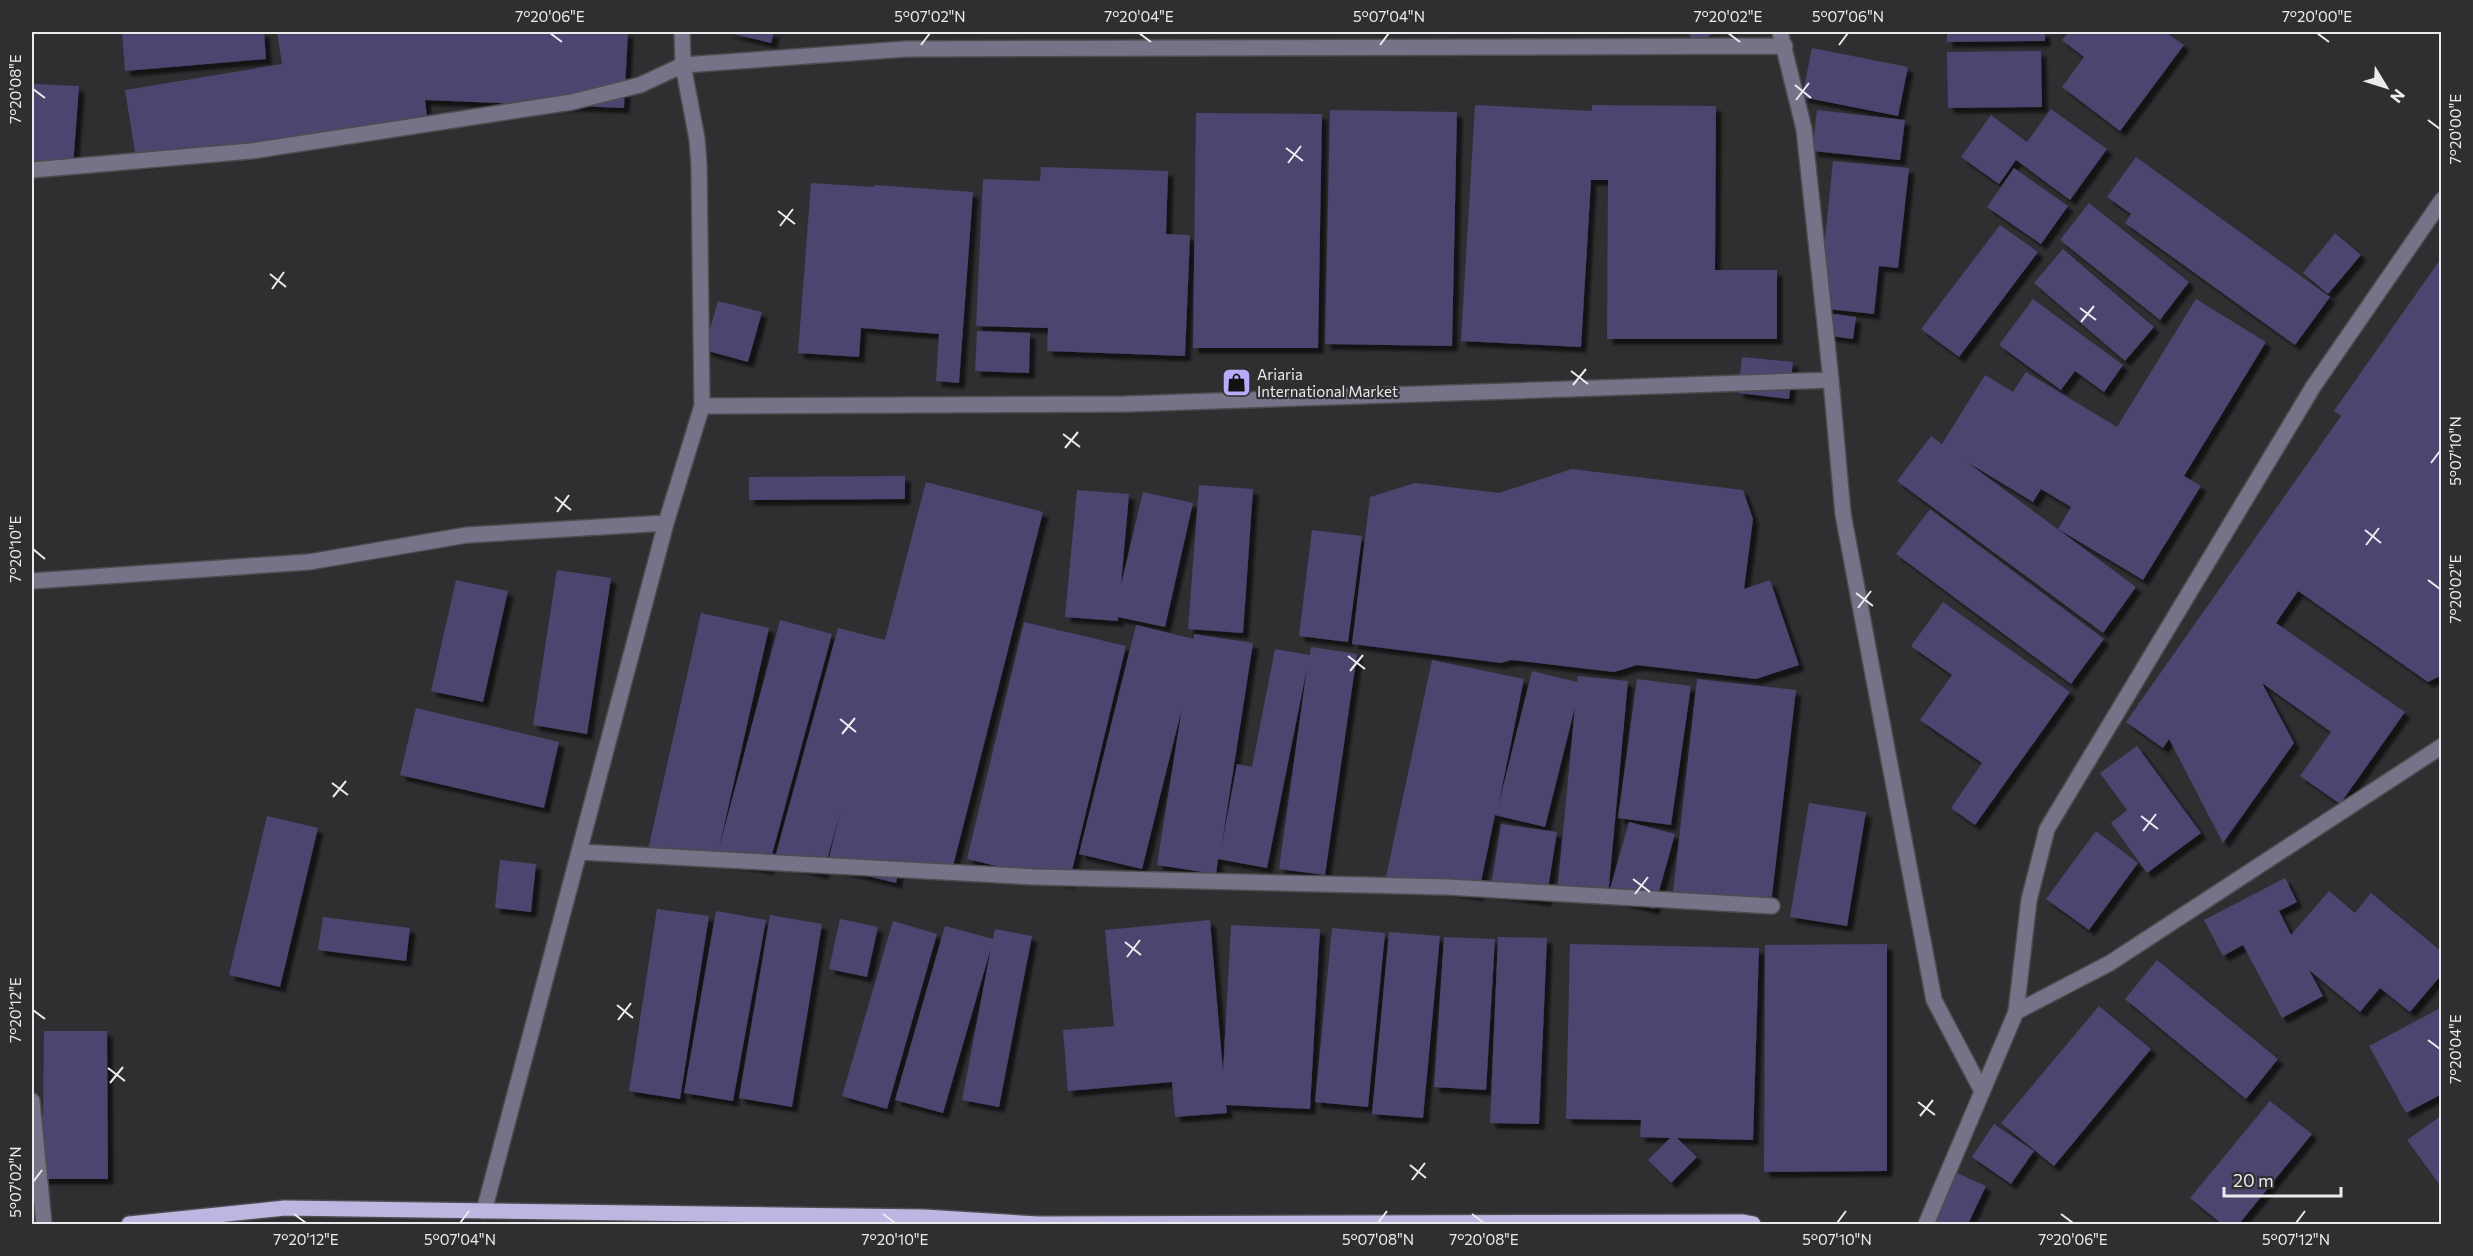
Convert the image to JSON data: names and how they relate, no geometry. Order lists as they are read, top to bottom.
{
  "places": {
    "shop": ["Ariaria International Market"]
  },
  "scale_bar": "20 m",
  "north": "bottom right",
  "coordinates": [
    "7°20'06\"E",
    "5°07'02\"N",
    "7°20'04\"E",
    "5°07'04\"N",
    "7°20'02\"E",
    "5°07'06\"N",
    "7°20'00\"E",
    "7°20'08\"E",
    "5°07'10\"N",
    "7°20'10\"E",
    "7°20'12\"E",
    "5°07'08\"N",
    "5°07'12\"N"
  ]
}
